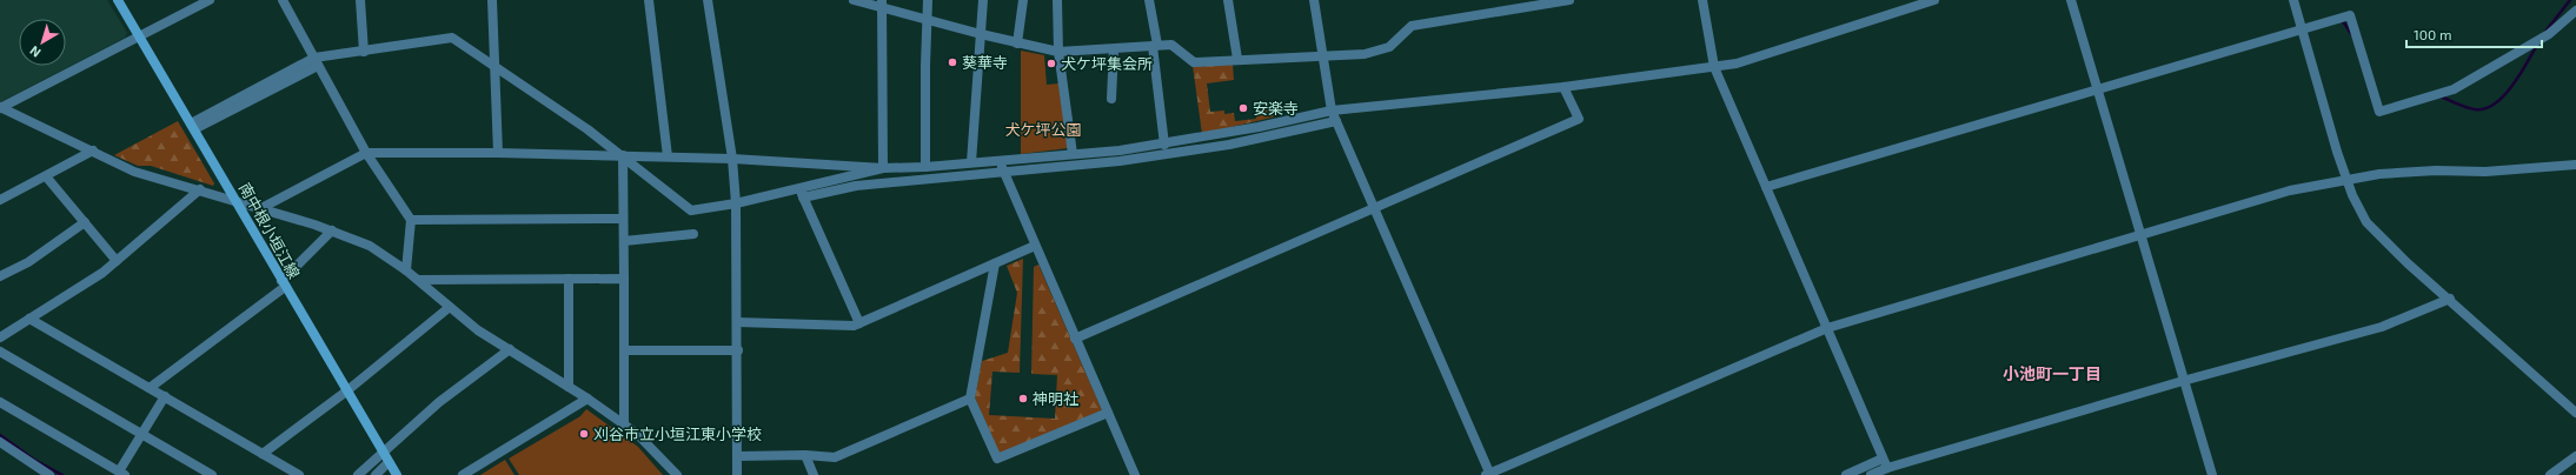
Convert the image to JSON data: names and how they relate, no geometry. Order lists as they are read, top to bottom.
{
  "streets": {
    "main road": ["南中根小垣江線"]
  },
  "districts": ["小池町一丁目"],
  "parks": ["犬ケ坪公園"],
  "places": [
    "葵華寺",
    "犬ケ坪集会所",
    "安楽寺",
    "神明社",
    "刈谷市立小垣江東小学校"
  ],
  "scale_bar": "100 m",
  "north": "bottom left"
}
